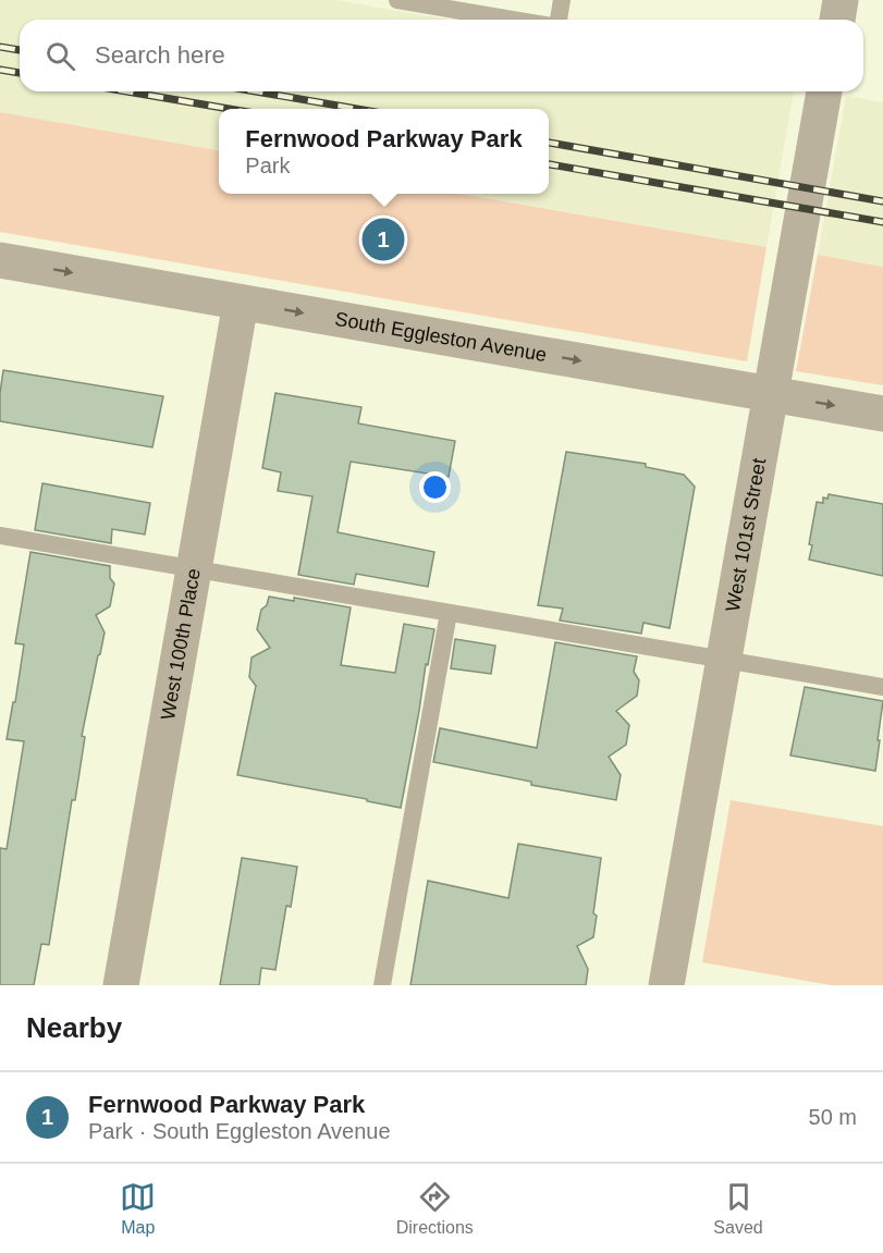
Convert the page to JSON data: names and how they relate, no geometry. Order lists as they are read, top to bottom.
{
  "streets": {
    "street": ["South Eggleston Avenue", "West 101st Street", "West 100th Place"]
  },
  "crossings": [
    ["South Eggleston Avenue", "West 101st Street"],
    ["South Eggleston Avenue", "West 100th Place"]
  ],
  "one_way": ["South Eggleston Avenue"],
  "page": {
    "search": "Search here",
    "popup": ["Fernwood Parkway Park", "Park"],
    "pins": "1",
    "heading": "Nearby",
    "list": [
      {
        "mark": "1",
        "name": "Fernwood Parkway Park",
        "note": "Park · South Eggleston Avenue",
        "value": "50 m"
      }
    ],
    "nav": ["Map", "Directions", "Saved"]
  }
}
